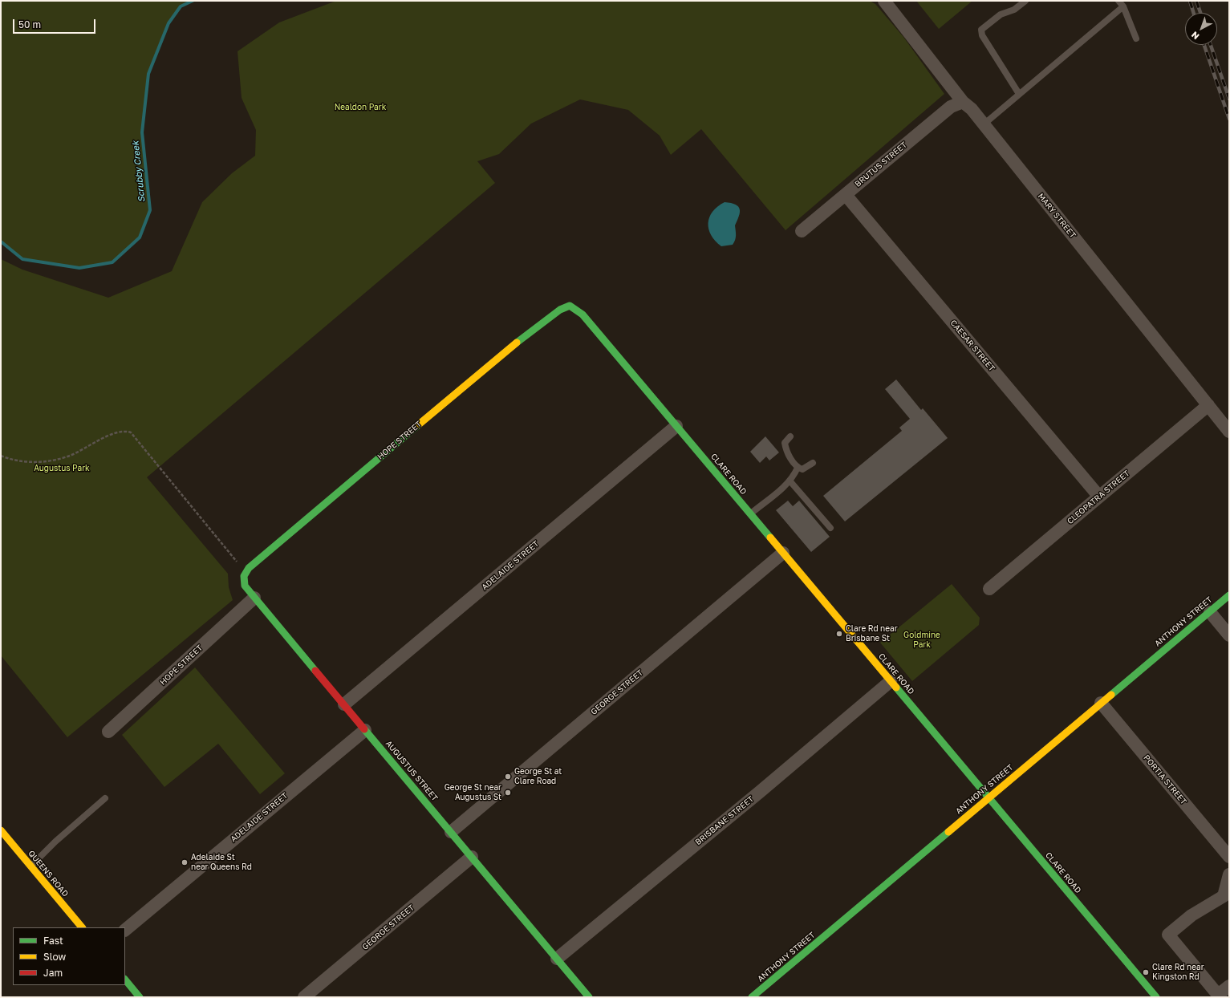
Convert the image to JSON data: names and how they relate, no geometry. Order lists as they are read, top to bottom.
{
  "streets": {
    "street": [
      "BRUTUS STREET",
      "MARY STREET",
      "CAESAR STREET",
      "HOPE STREET",
      "CLARE ROAD",
      "CLEOPATRA STREET",
      "ADELAIDE STREET",
      "ANTHONY STREET",
      "GEORGE STREET",
      "AUGUSTUS STREET",
      "PORTIA STREET",
      "BRISBANE STREET",
      "QUEENS ROAD"
    ]
  },
  "crossings": [
    ["BRUTUS STREET", "MARY STREET"],
    ["BRUTUS STREET", "CAESAR STREET"],
    ["MARY STREET", "CLEOPATRA STREET"],
    ["CAESAR STREET", "CLEOPATRA STREET"],
    ["HOPE STREET", "CLARE ROAD"],
    ["HOPE STREET", "AUGUSTUS STREET"],
    ["CLARE ROAD", "ADELAIDE STREET"],
    ["CLARE ROAD", "ANTHONY STREET"],
    ["CLARE ROAD", "GEORGE STREET"],
    ["CLARE ROAD", "BRISBANE STREET"],
    ["ADELAIDE STREET", "AUGUSTUS STREET"],
    ["ANTHONY STREET", "PORTIA STREET"],
    ["GEORGE STREET", "AUGUSTUS STREET"],
    ["AUGUSTUS STREET", "BRISBANE STREET"]
  ],
  "water": ["Scrubby Creek"],
  "parks": ["Nealdon Park", "Augustus Park", "Goldmine Park"],
  "places": [
    "Clare Rd near Brisbane St",
    "George St at Clare Road",
    "George St near Augustus St",
    "Adelaide St near Queens Rd",
    "Clare Rd near Kingston Rd"
  ],
  "legend": ["Fast", "Slow", "Jam"],
  "scale_bar": "50 m",
  "north": "bottom left"
}
